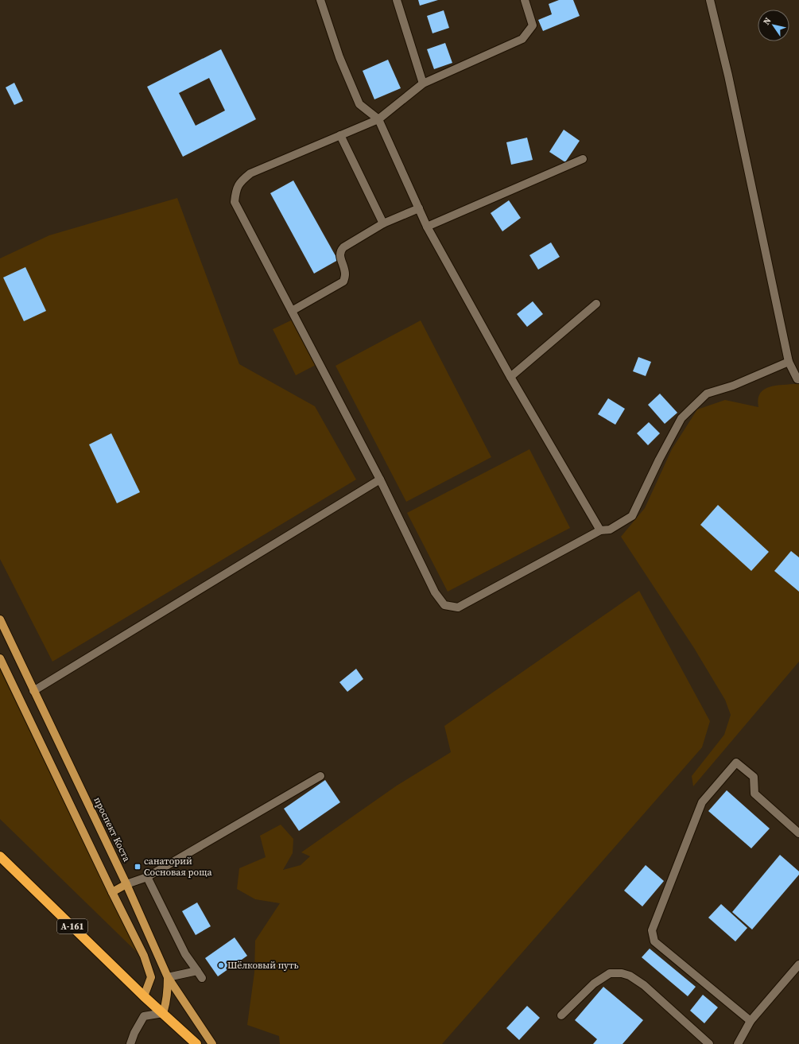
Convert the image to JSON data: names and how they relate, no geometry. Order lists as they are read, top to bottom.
{
  "streets": {
    "highway": ["А-161"],
    "main road": ["проспект Коста"]
  },
  "places": {
    "transit": ["санаторий Сосновая роща"],
    "other": ["Шёлковый путь"]
  },
  "north": "top left"
}
